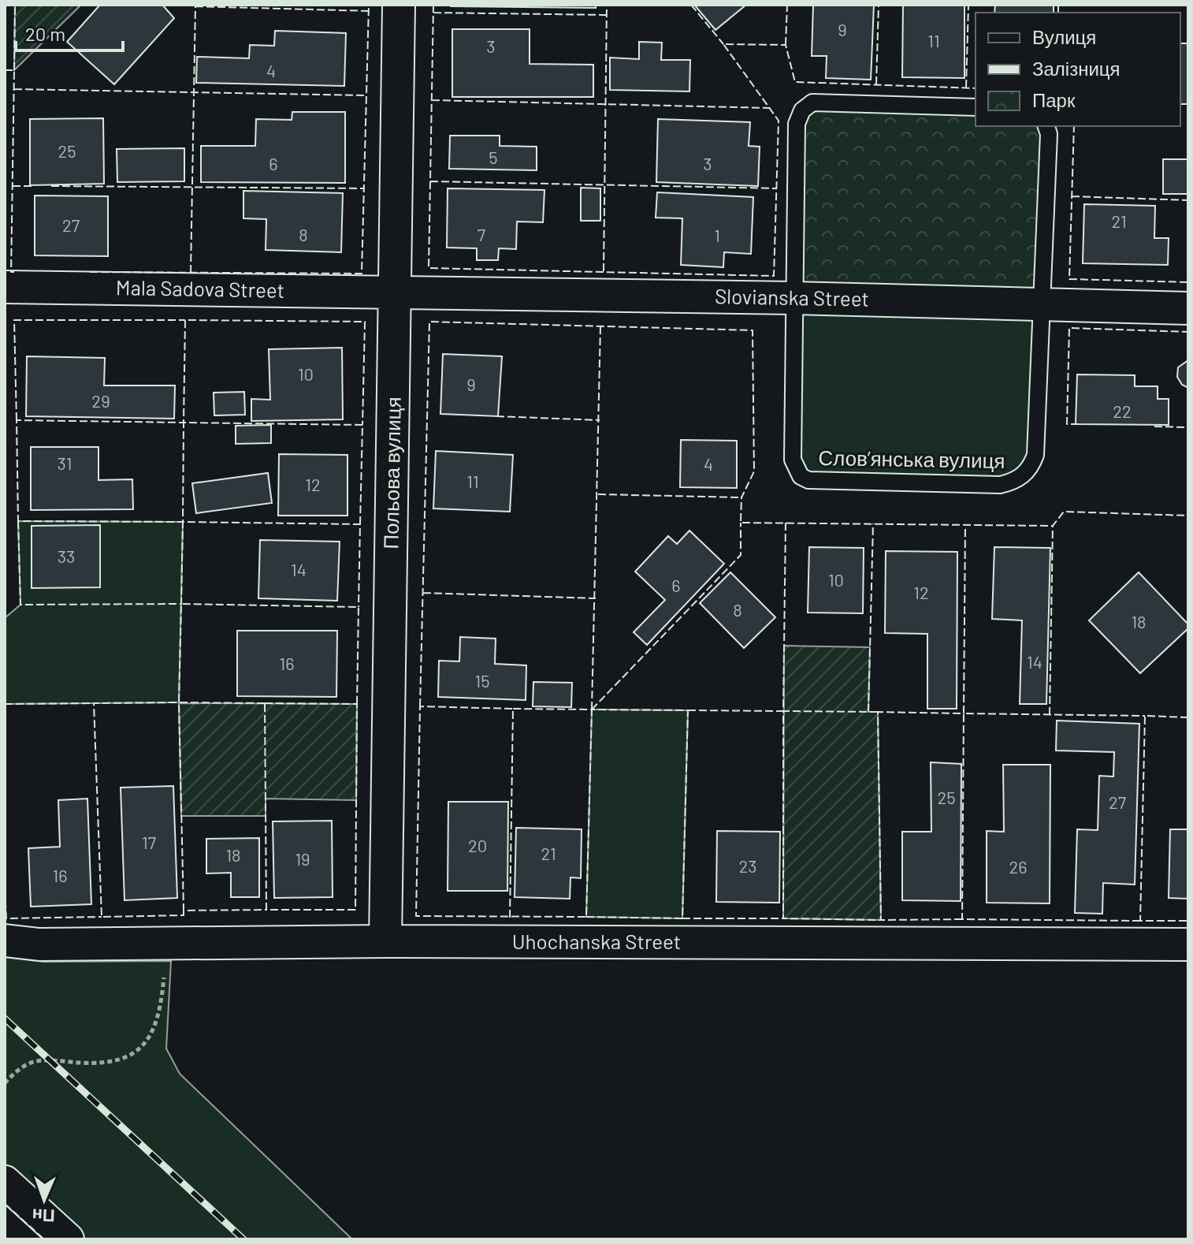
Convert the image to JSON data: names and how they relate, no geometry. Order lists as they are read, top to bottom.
{
  "streets": {
    "street": [
      "Mala Sadova Street",
      "Slovianska Street",
      "Польова вулиця",
      "Uhochanska Street"
    ],
    "lane": ["Словʼянська вулиця"]
  },
  "crossings": [
    ["Mala Sadova Street", "Slovianska Street"],
    ["Mala Sadova Street", "Польова вулиця"],
    ["Slovianska Street", "Словʼянська вулиця"],
    ["Slovianska Street", "Польова вулиця"],
    ["Польова вулиця", "Uhochanska Street"]
  ],
  "house_numbers": [
    "9",
    "11",
    "3",
    "4",
    "25",
    "5",
    "6",
    "3",
    "21",
    "27",
    "8",
    "7",
    "1",
    "10",
    "9",
    "29",
    "22",
    "31",
    "4",
    "11",
    "12",
    "33",
    "14",
    "10",
    "6",
    "12",
    "8",
    "18",
    "14",
    "16",
    "15",
    "25",
    "27",
    "17",
    "20",
    "21",
    "18",
    "19",
    "23",
    "26",
    "16"
  ],
  "legend": ["Вулиця", "Залізниця", "Парк"],
  "scale_bar": "20 m",
  "north": "bottom"
}
